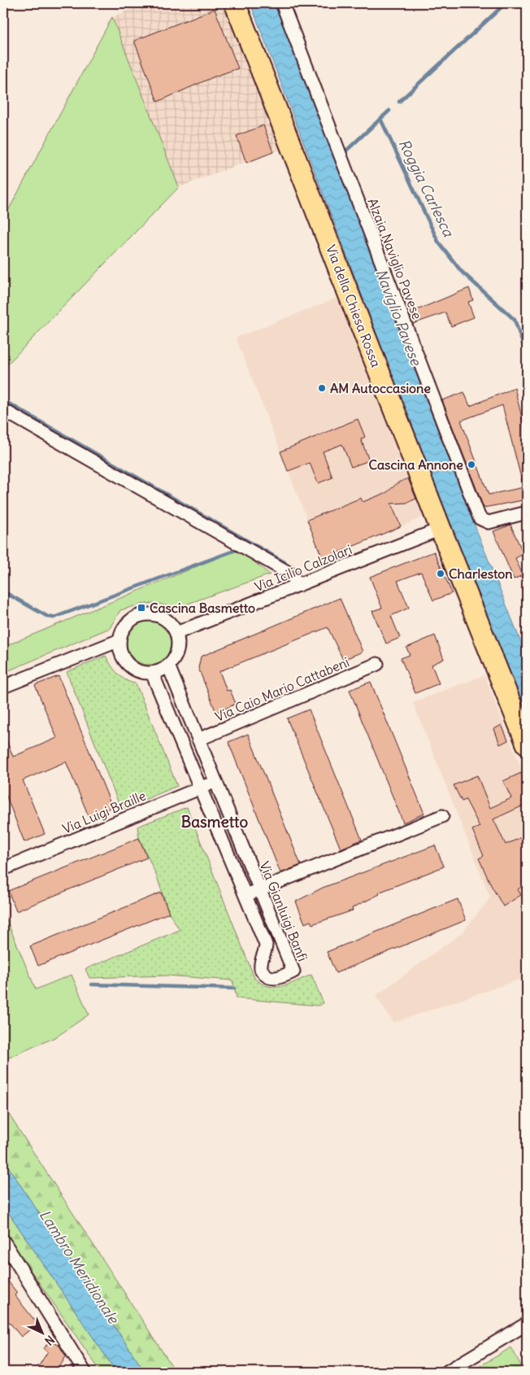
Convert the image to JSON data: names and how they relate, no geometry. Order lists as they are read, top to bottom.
{
  "streets": {
    "main road": ["Via della Chiesa Rossa"],
    "street": [
      "Alzaia Naviglio Pavese",
      "Via Icilio Calzolari",
      "Via Caio Mario Cattabeni",
      "Via Luigi Braille",
      "Via Gianluigi Banfi"
    ]
  },
  "crossings": [
    ["Via della Chiesa Rossa", "Via Icilio Calzolari"],
    ["Via Icilio Calzolari", "Via Gianluigi Banfi"],
    ["Via Caio Mario Cattabeni", "Via Gianluigi Banfi"],
    ["Via Luigi Braille", "Via Gianluigi Banfi"]
  ],
  "districts": ["Basmetto"],
  "water": ["Roggia Carlesca", "Naviglio Pavese", "Lambro Meridionale"],
  "places": {
    "other": ["AM Autoccasione", "Cascina Annone", "Charleston"],
    "transit": ["Cascina Basmetto"]
  },
  "north": "bottom right"
}
